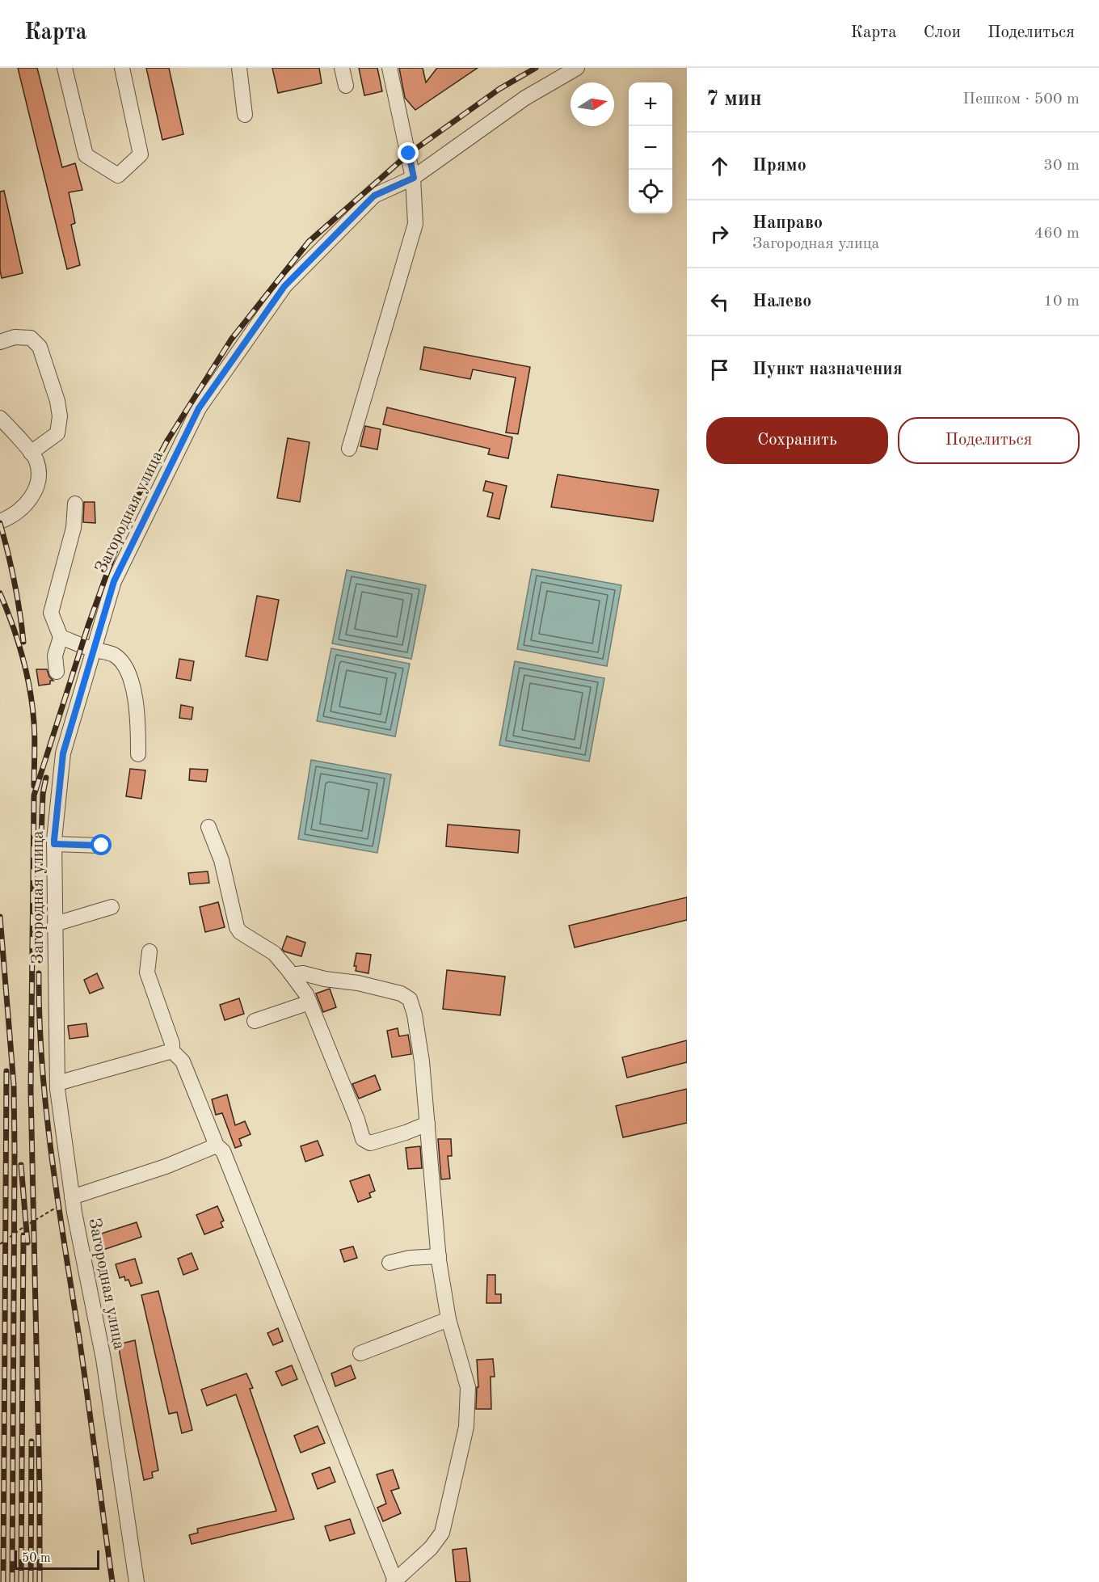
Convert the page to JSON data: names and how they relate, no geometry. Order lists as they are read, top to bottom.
{
  "streets": {
    "street": ["Загородная улица"]
  },
  "scale_bar": "50 m",
  "north": "right",
  "page": {
    "header": "Карта",
    "nav": ["Карта", "Слои", "Поделиться"],
    "heading": ["7 мин", "Пешком · 500 m"],
    "map_buttons": ["+", "−"],
    "list": [
      ["Прямо", "30 m"],
      ["Направо", "Загородная улица", "460 m"],
      ["Налево", "10 m"],
      "Пункт назначения"
    ],
    "buttons": ["Сохранить", "Поделиться"],
    "scale": "50 m"
  }
}
